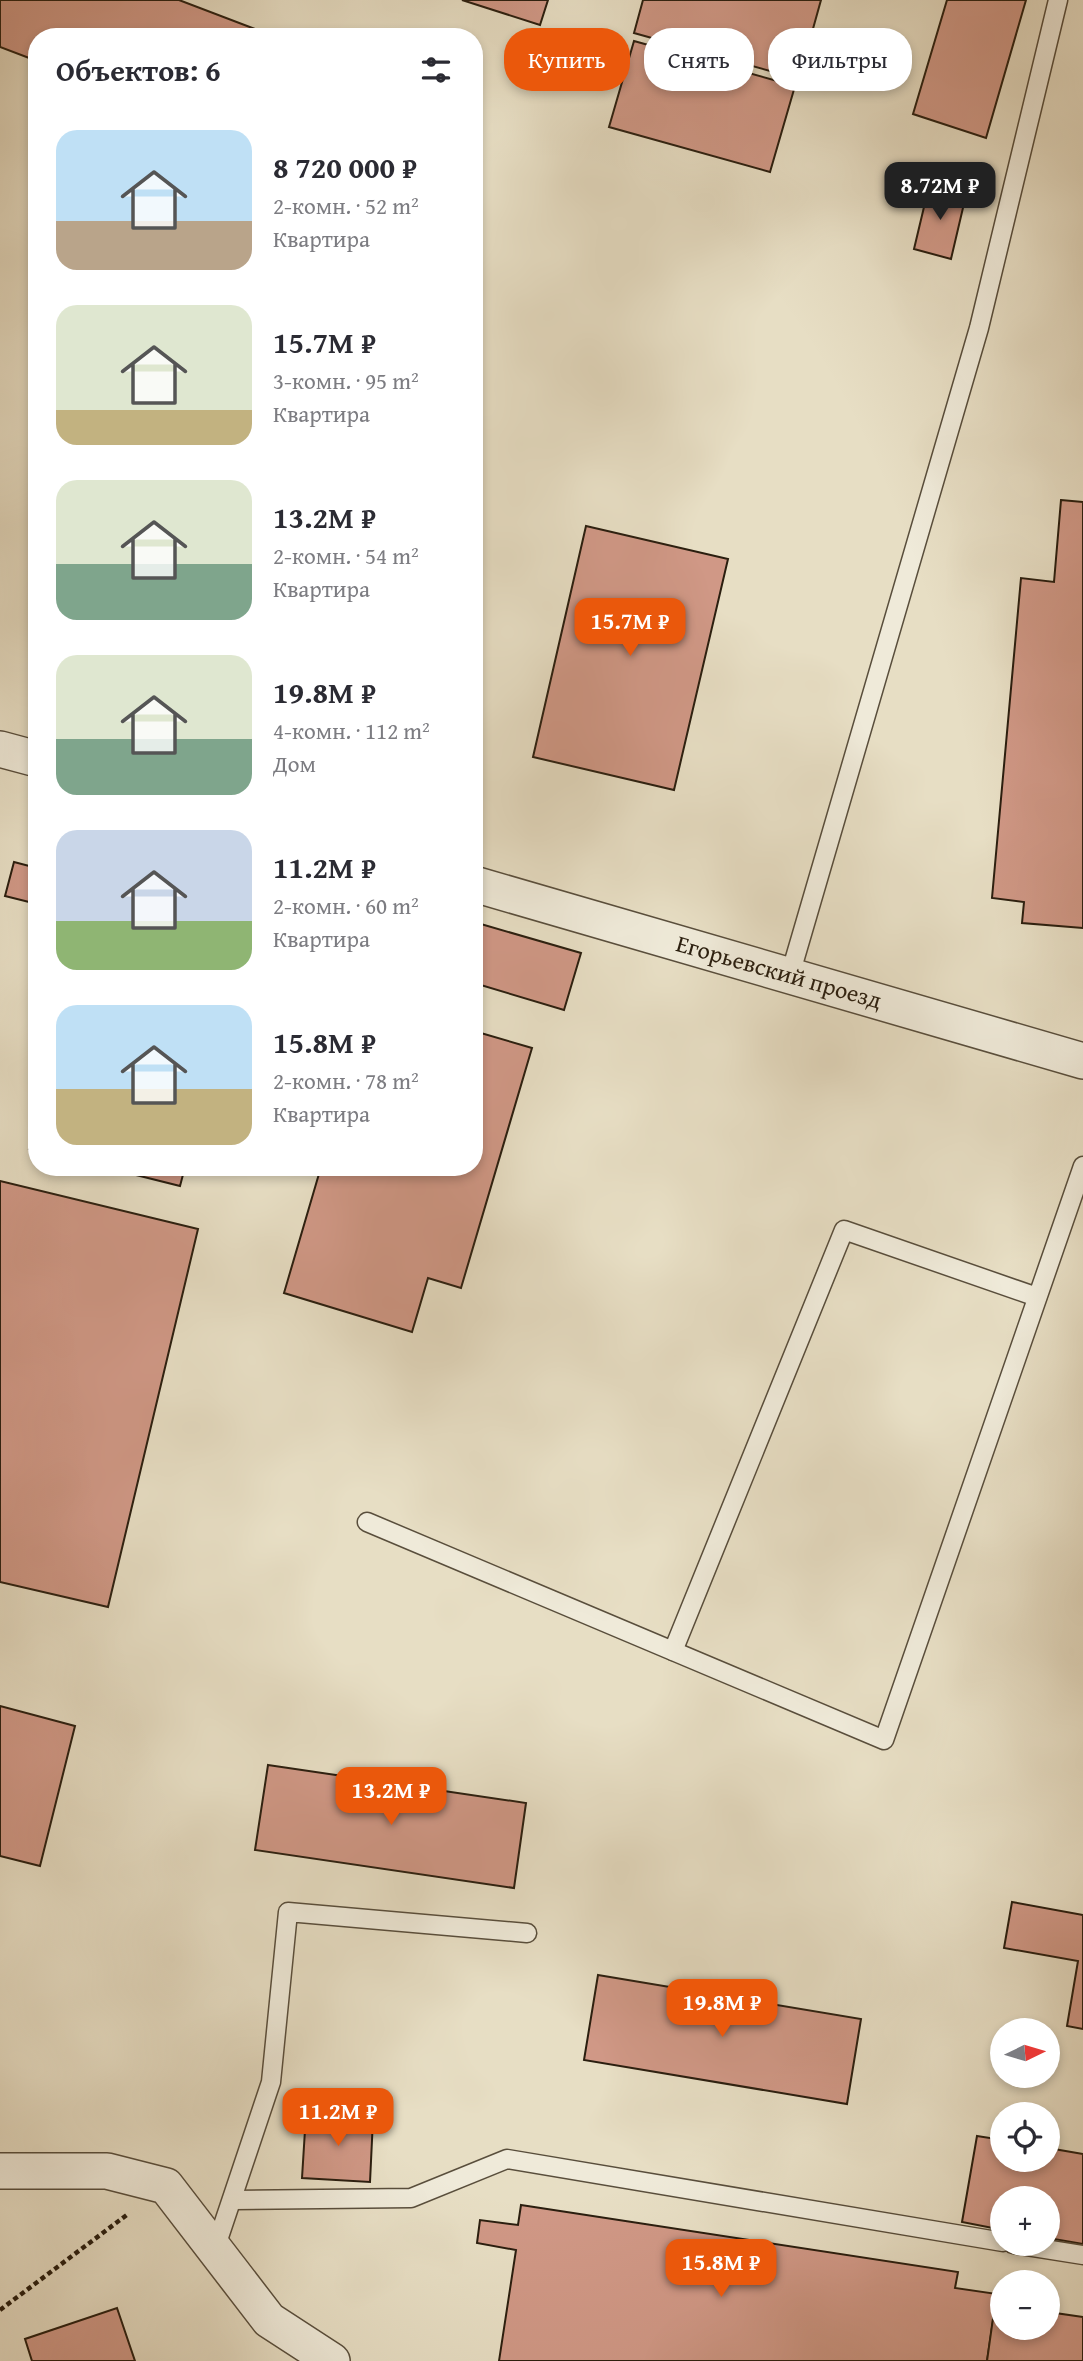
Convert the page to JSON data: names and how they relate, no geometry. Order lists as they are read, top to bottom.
{
  "streets": {
    "street": ["Егорьевский проезд"]
  },
  "north": "right",
  "page": {
    "chip": ["Купить", "Снять", "Фильтры"],
    "heading": "Объектов: 6",
    "list": [
      {
        "name": "8 720 000 ₽",
        "note": "2-комн. · 52 m² · Квартира"
      },
      {
        "name": "15.7M ₽",
        "note": "3-комн. · 95 m² · Квартира"
      },
      {
        "name": "13.2M ₽",
        "note": "2-комн. · 54 m² · Квартира"
      },
      {
        "name": "19.8M ₽",
        "note": "4-комн. · 112 m² · Дом"
      },
      {
        "name": "11.2M ₽",
        "note": "2-комн. · 60 m² · Квартира"
      },
      {
        "name": "15.8M ₽",
        "note": "2-комн. · 78 m² · Квартира"
      }
    ],
    "price": [
      "8.72M ₽",
      "15.7M ₽",
      "13.2M ₽",
      "19.8M ₽",
      "11.2M ₽",
      "15.8M ₽"
    ],
    "map_buttons": ["+", "−"]
  }
}
